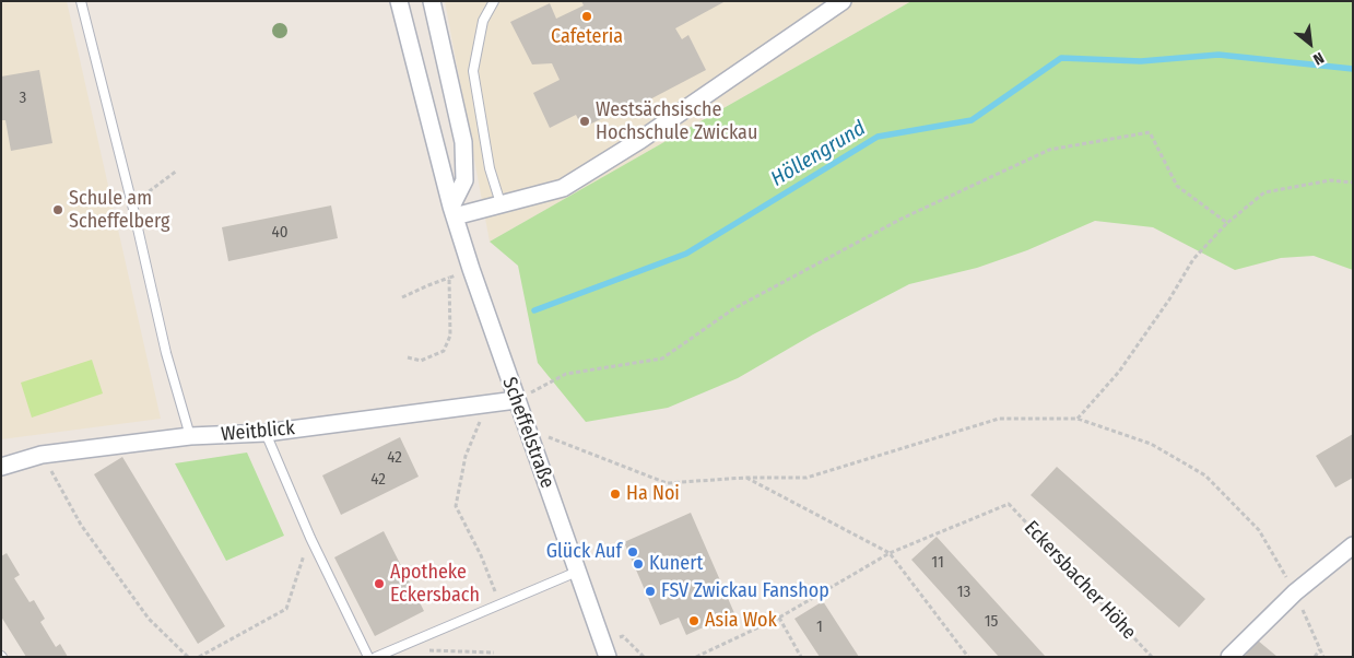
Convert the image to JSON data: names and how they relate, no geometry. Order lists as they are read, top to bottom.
{
  "streets": {
    "street": ["Weitblick", "Scheffelstraße"],
    "path": ["Eckersbacher Höhe"]
  },
  "crossings": [
    ["Weitblick", "Scheffelstraße"]
  ],
  "water": ["Höllengrund"],
  "places": [
    "Cafeteria",
    "Westsächsische Hochschule Zwickau",
    "Schule am Scheffelberg",
    "Ha Noi",
    "Glück Auf",
    "Kunert",
    "Apotheke Eckersbach",
    "FSV Zwickau Fanshop",
    "Asia Wok"
  ],
  "house_numbers": [
    "3",
    "40",
    "42",
    "42",
    "11",
    "13",
    "15",
    "1"
  ],
  "north": "bottom right"
}
